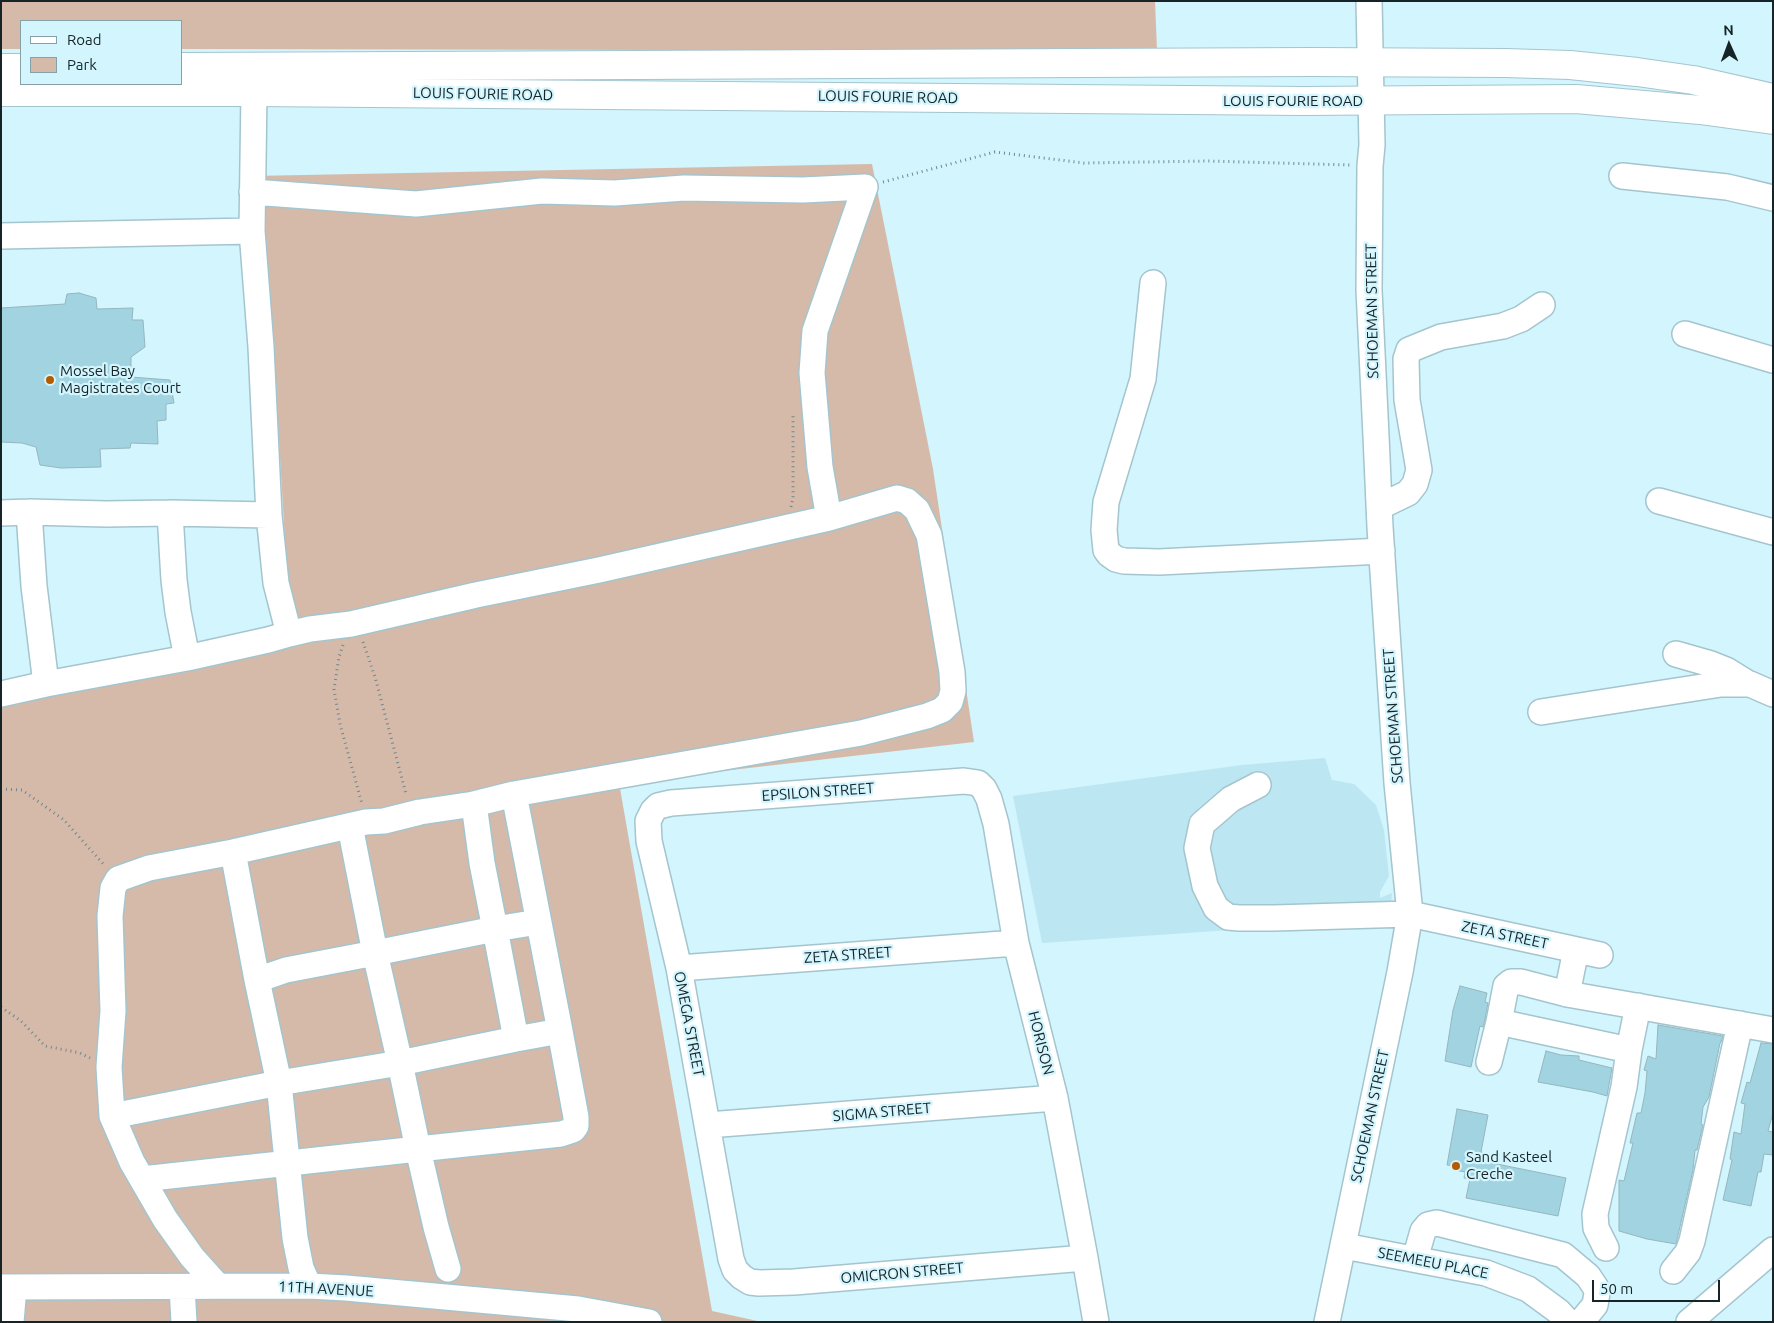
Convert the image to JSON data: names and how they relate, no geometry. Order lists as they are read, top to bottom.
{
  "streets": {
    "main road": ["LOUIS FOURIE ROAD"],
    "street": [
      "SCHOEMAN STREET",
      "EPSILON STREET",
      "ZETA STREET",
      "OMEGA STREET",
      "HORISON",
      "SIGMA STREET",
      "SEEMEEU PLACE",
      "OMICRON STREET",
      "11TH AVENUE"
    ]
  },
  "crossings": [
    ["LOUIS FOURIE ROAD", "SCHOEMAN STREET"],
    ["SCHOEMAN STREET", "ZETA STREET"],
    ["SCHOEMAN STREET", "SEEMEEU PLACE"],
    ["EPSILON STREET", "OMEGA STREET"],
    ["EPSILON STREET", "HORISON"],
    ["ZETA STREET", "OMEGA STREET"],
    ["ZETA STREET", "HORISON"],
    ["OMEGA STREET", "SIGMA STREET"],
    ["OMEGA STREET", "OMICRON STREET"],
    ["HORISON", "SIGMA STREET"],
    ["HORISON", "OMICRON STREET"]
  ],
  "places": ["Mossel Bay Magistrates Court", "Sand Kasteel Creche"],
  "legend": ["Road", "Park"],
  "scale_bar": "50 m",
  "north": "top"
}
